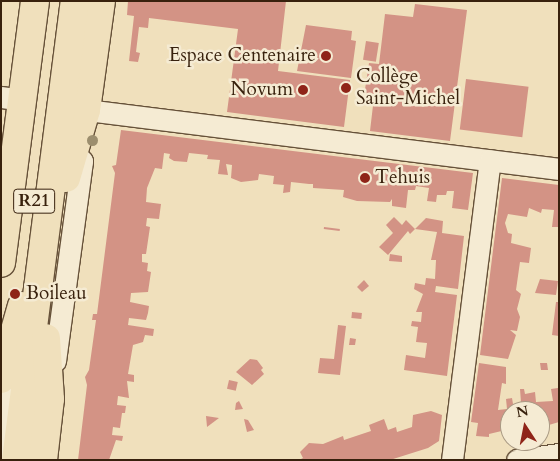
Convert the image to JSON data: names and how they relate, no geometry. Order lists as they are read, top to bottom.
{
  "streets": {
    "main road": ["R21"]
  },
  "places": [
    "Espace Centenaire",
    "Collège Saint-Michel",
    "Novum",
    "Tehuis",
    "Boileau"
  ],
  "north": "top"
}
